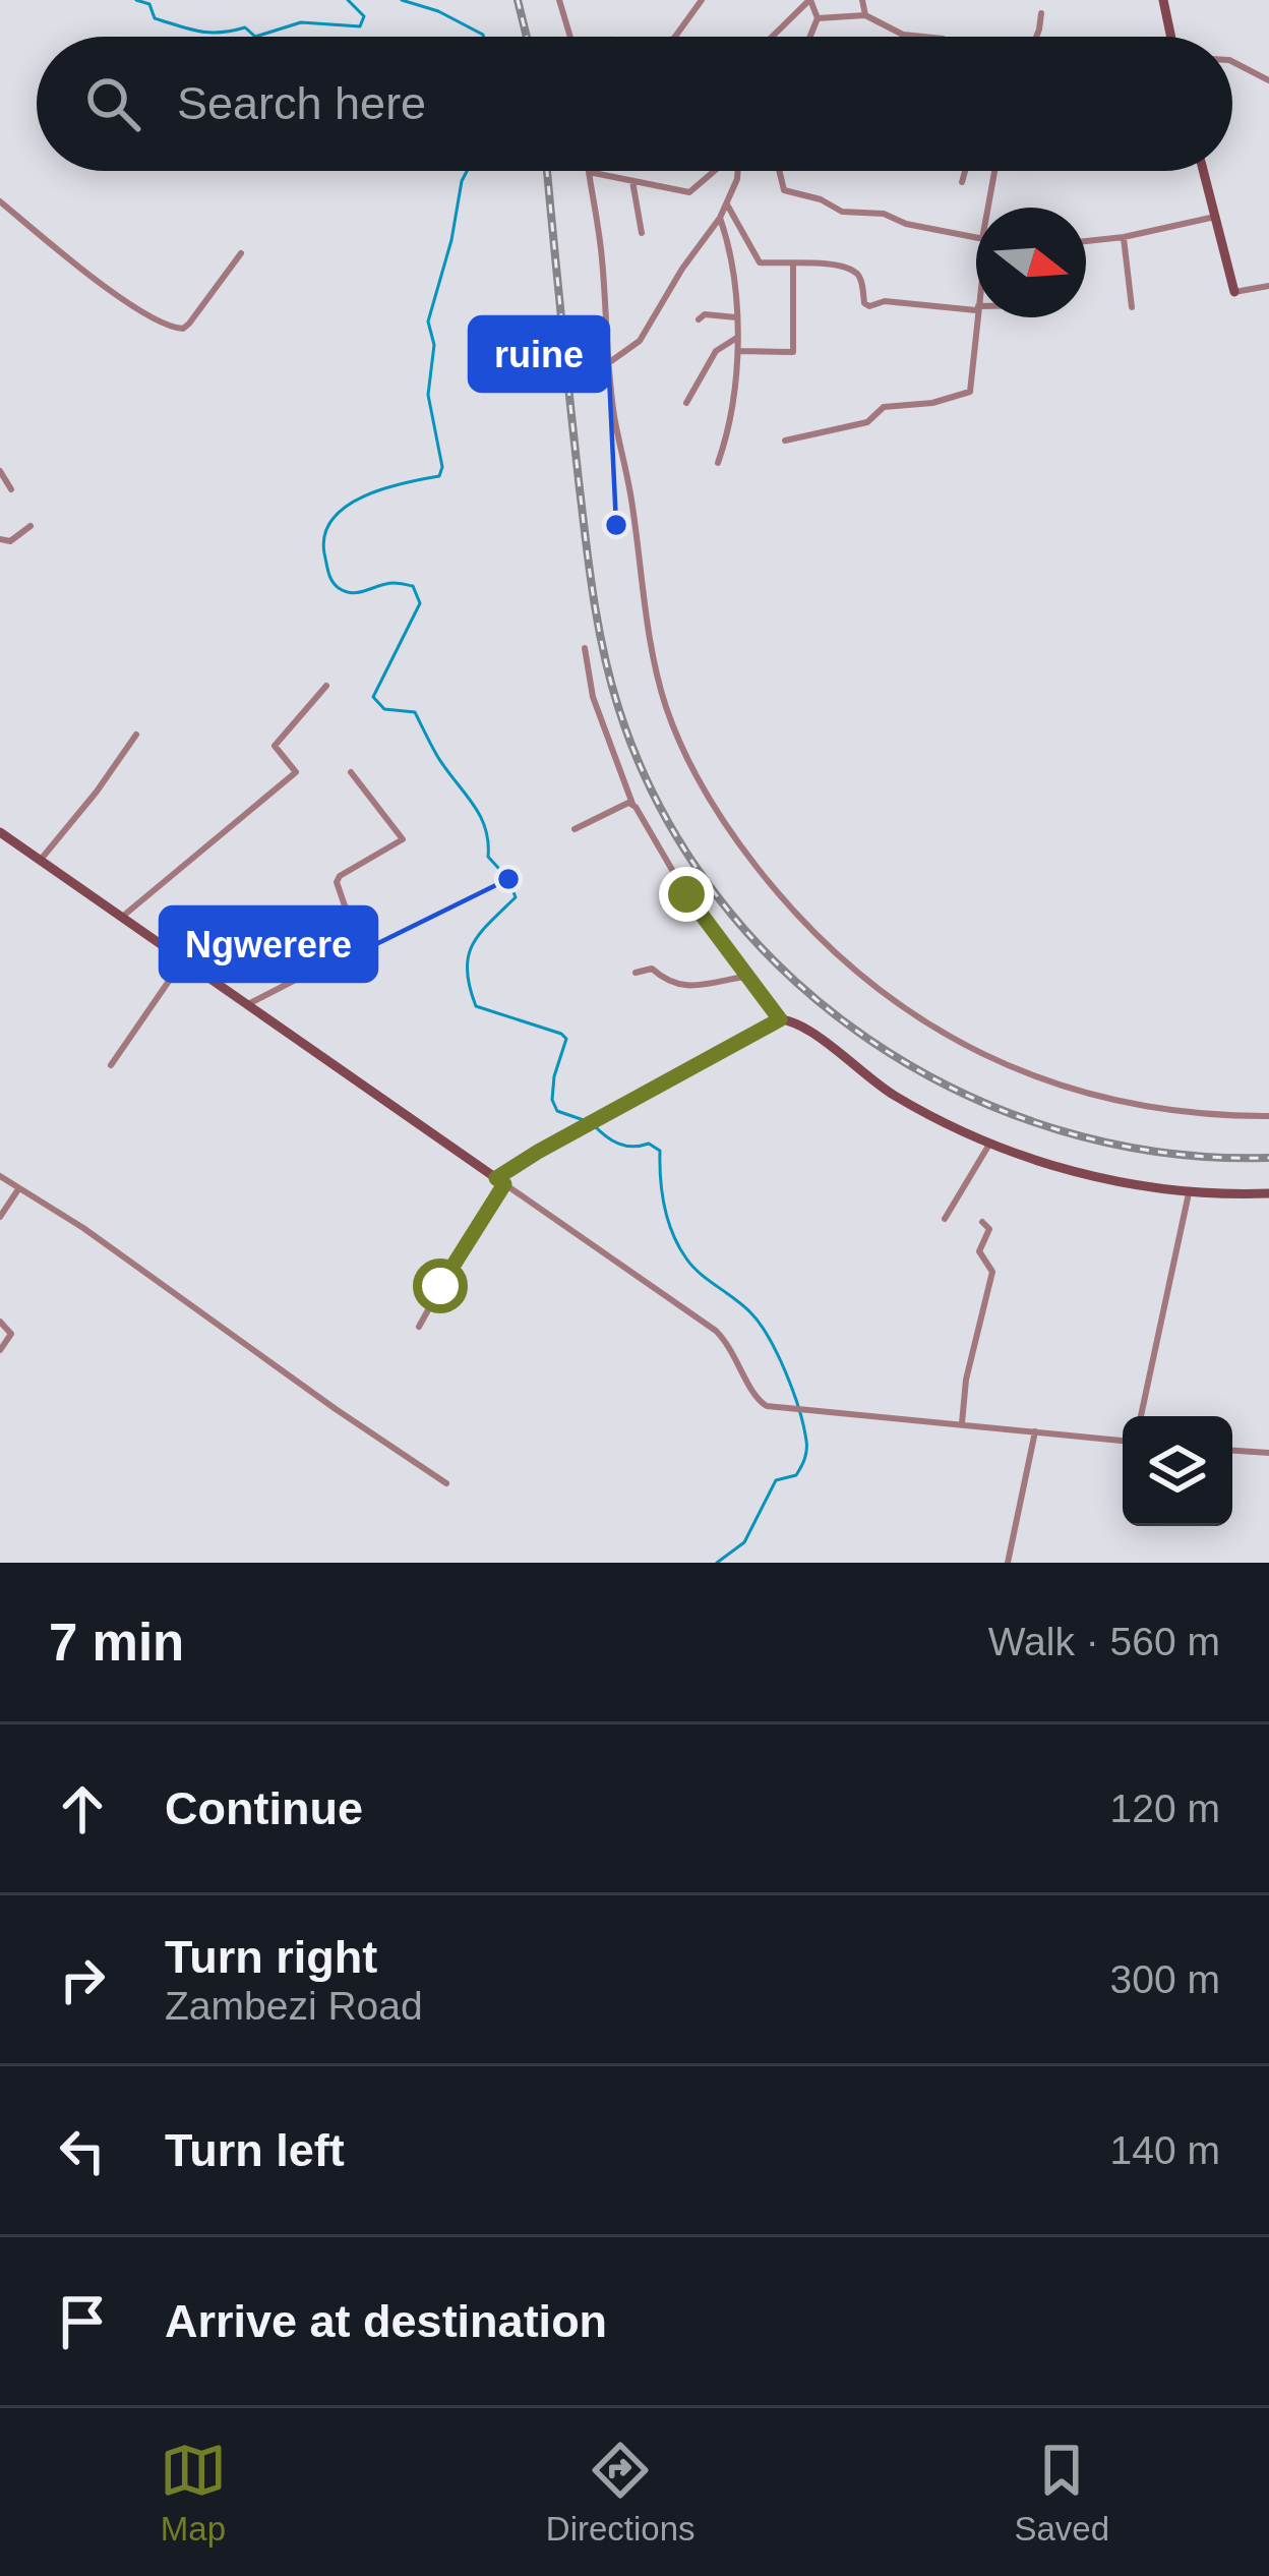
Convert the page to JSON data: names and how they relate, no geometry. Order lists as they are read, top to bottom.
{
  "places": ["ruine", "Ngwerere"],
  "north": "right",
  "page": {
    "search": "Search here",
    "heading": ["7 min", "Walk · 560 m"],
    "list": [
      ["Continue", "120 m"],
      ["Turn right", "Zambezi Road", "300 m"],
      ["Turn left", "140 m"],
      "Arrive at destination"
    ],
    "nav": ["Map", "Directions", "Saved"]
  }
}
